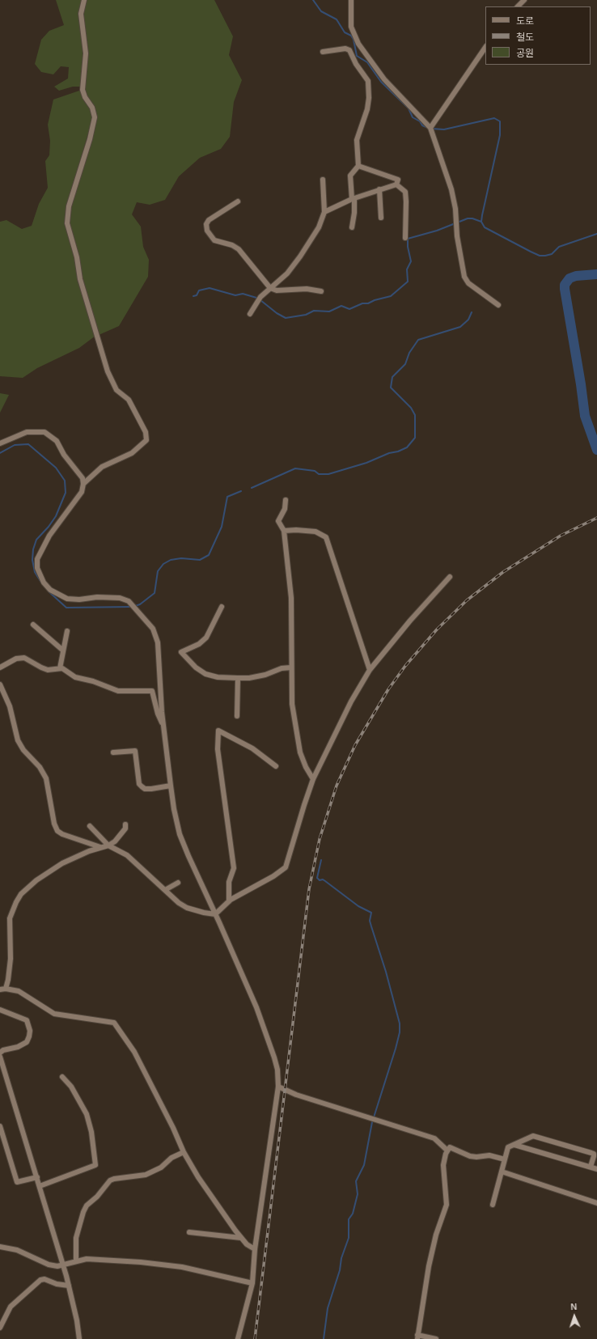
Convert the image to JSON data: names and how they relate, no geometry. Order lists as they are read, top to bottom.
{
  "legend": ["도로", "철도", "공원"],
  "north": "top"
}
